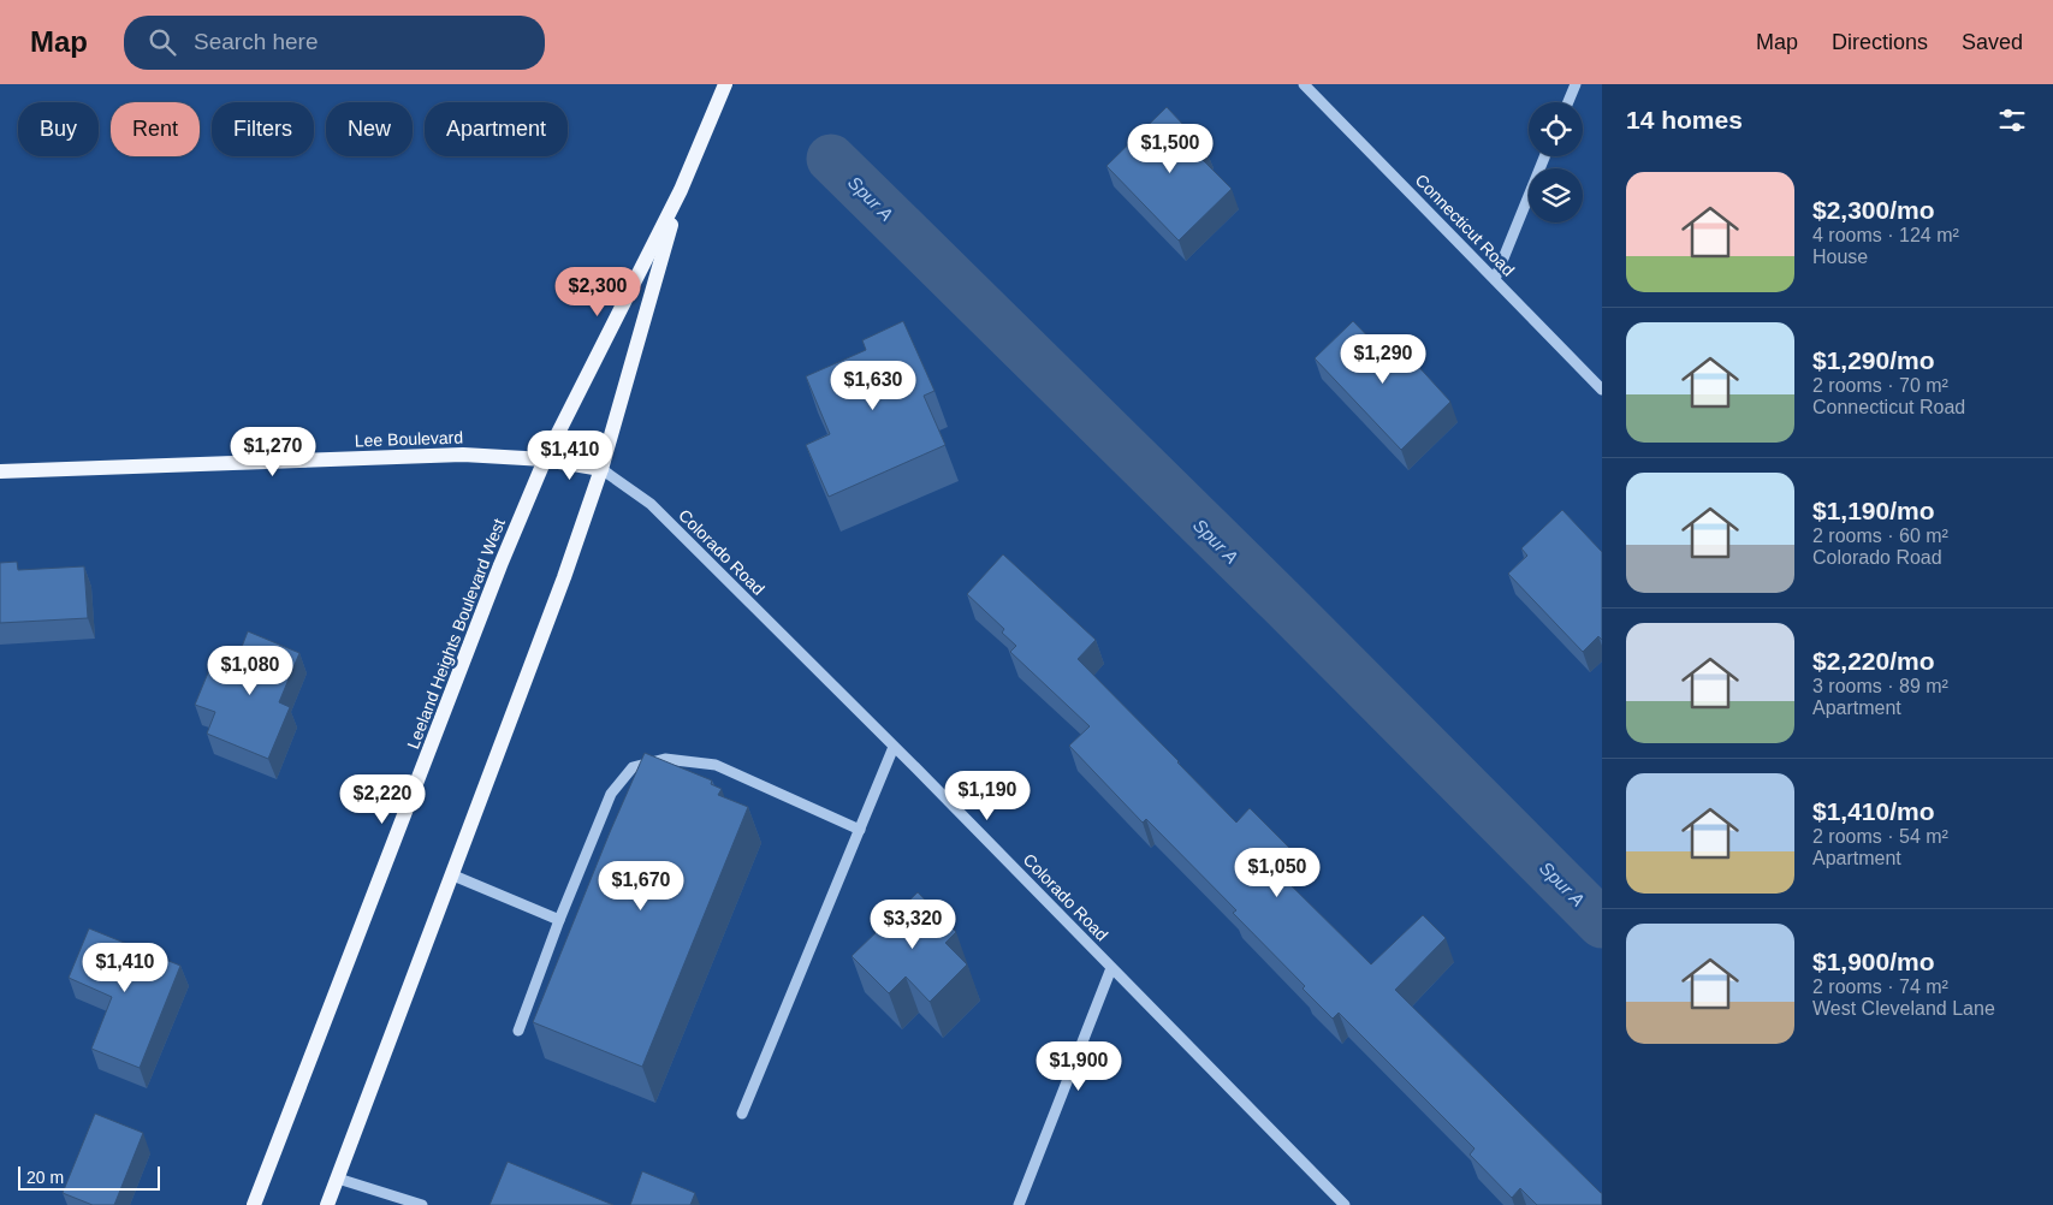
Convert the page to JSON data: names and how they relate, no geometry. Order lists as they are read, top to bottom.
{
  "streets": {
    "main road": ["Lee Boulevard", "Leeland Heights Boulevard West"],
    "street": ["Connecticut Road", "Colorado Road"]
  },
  "crossings": [
    ["Lee Boulevard", "Colorado Road"],
    ["Lee Boulevard", "Leeland Heights Boulevard West"],
    ["Colorado Road", "Leeland Heights Boulevard West"]
  ],
  "water": ["Spur A"],
  "scale_bar": "20 m",
  "page": {
    "header": "Map",
    "search": "Search here",
    "nav": ["Map", "Directions", "Saved"],
    "heading": "14 homes",
    "chip": [
      "Buy",
      "Rent",
      "Filters",
      "New",
      "Apartment"
    ],
    "price": [
      "$1,500",
      "$2,300",
      "$1,290",
      "$1,630",
      "$1,270",
      "$1,410",
      "$1,080",
      "$1,190",
      "$2,220",
      "$1,050",
      "$1,670",
      "$3,320",
      "$1,410",
      "$1,900"
    ],
    "list": [
      {
        "name": "$2,300/mo",
        "note": "4 rooms · 124 m² · House"
      },
      {
        "name": "$1,290/mo",
        "note": "2 rooms · 70 m² · Connecticut Road"
      },
      {
        "name": "$1,190/mo",
        "note": "2 rooms · 60 m² · Colorado Road"
      },
      {
        "name": "$2,220/mo",
        "note": "3 rooms · 89 m² · Apartment"
      },
      {
        "name": "$1,410/mo",
        "note": "2 rooms · 54 m² · Apartment"
      },
      {
        "name": "$1,900/mo",
        "note": "2 rooms · 74 m² · West Cleveland Lane"
      }
    ],
    "scale": "20 m"
  }
}
